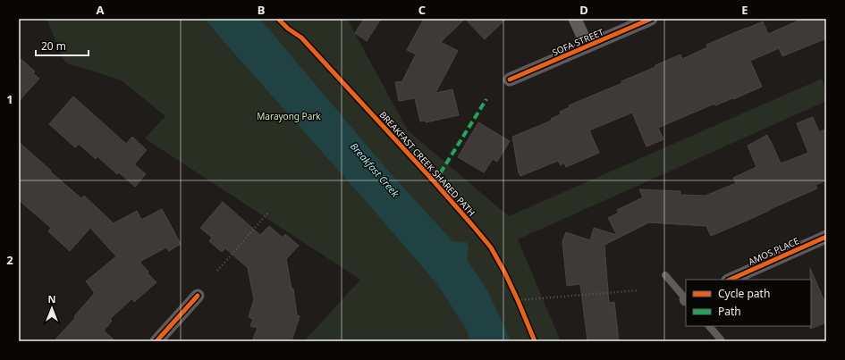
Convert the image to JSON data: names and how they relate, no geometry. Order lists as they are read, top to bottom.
{
  "streets": {
    "street": ["SOFA STREET", "AMOS PLACE"],
    "cycle path": ["BREAKFAST CREEK SHARED PATH"]
  },
  "water": ["Breakfast Creek"],
  "parks": ["Marayong Park"],
  "legend": ["Cycle path", "Path"],
  "scale_bar": "20 m",
  "north": "top",
  "grid": {
    "columns": [
      "A",
      "B",
      "C",
      "D",
      "E"
    ],
    "rows": ["1", "2"]
  }
}
